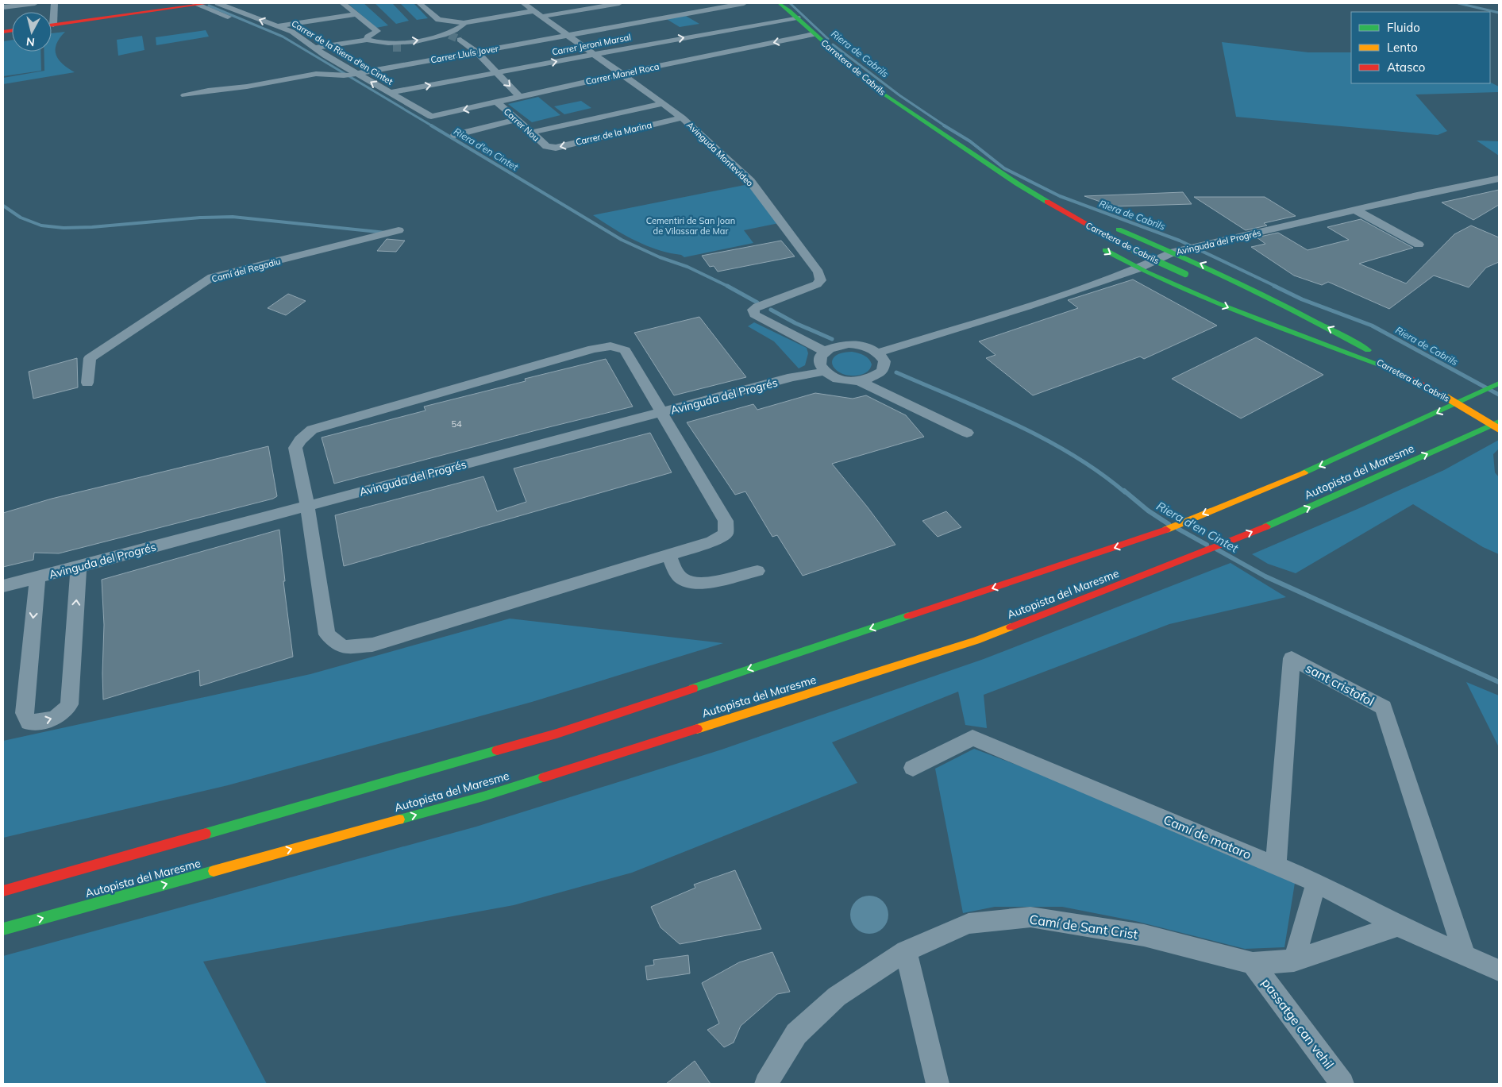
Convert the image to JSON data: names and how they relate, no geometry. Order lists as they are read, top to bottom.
{
  "streets": {
    "main road": ["Carretera de Cabrils", "Autopista del Maresme"],
    "street": [
      "Carrer Jeroni Marsal",
      "Carrer de la Riera d'en Cintet",
      "Carrer Lluís Jover",
      "Carrer Manel Roca",
      "Carrer Nou",
      "Carrer de la Marina",
      "Avinguda Montevideo",
      "Avinguda del Progrés",
      "Camí del Regadiu",
      "sant cristofol",
      "Camí de mataro",
      "Camí de Sant Crist",
      "passatge can vehil"
    ]
  },
  "crossings": [
    ["Carrer Jeroni Marsal", "Carrer de la Riera d'en Cintet"],
    ["Carrer Jeroni Marsal", "Carretera de Cabrils"],
    ["Carrer Jeroni Marsal", "Avinguda Montevideo"],
    ["Carrer de la Riera d'en Cintet", "Carrer Lluís Jover"],
    ["Carrer de la Riera d'en Cintet", "Carrer Manel Roca"],
    ["Carrer Lluís Jover", "Avinguda Montevideo"],
    ["Carretera de Cabrils", "Carrer Manel Roca"],
    ["Carrer Manel Roca", "Carrer Nou"],
    ["Carrer Manel Roca", "Avinguda Montevideo"],
    ["Carrer Nou", "Carrer de la Marina"],
    ["Carrer de la Marina", "Avinguda Montevideo"],
    ["Avinguda Montevideo", "Avinguda del Progrés"],
    ["sant cristofol", "Camí de mataro"],
    ["Camí de mataro", "Camí de Sant Crist"],
    ["Camí de Sant Crist", "passatge can vehil"]
  ],
  "water": ["Riera de Cabrils", "Riera d'en Cintet"],
  "parks": ["Cementiri de San Joan de Vilassar de Mar"],
  "house_numbers": ["54"],
  "legend": ["Fluido", "Lento", "Atasco"],
  "north": "bottom"
}
